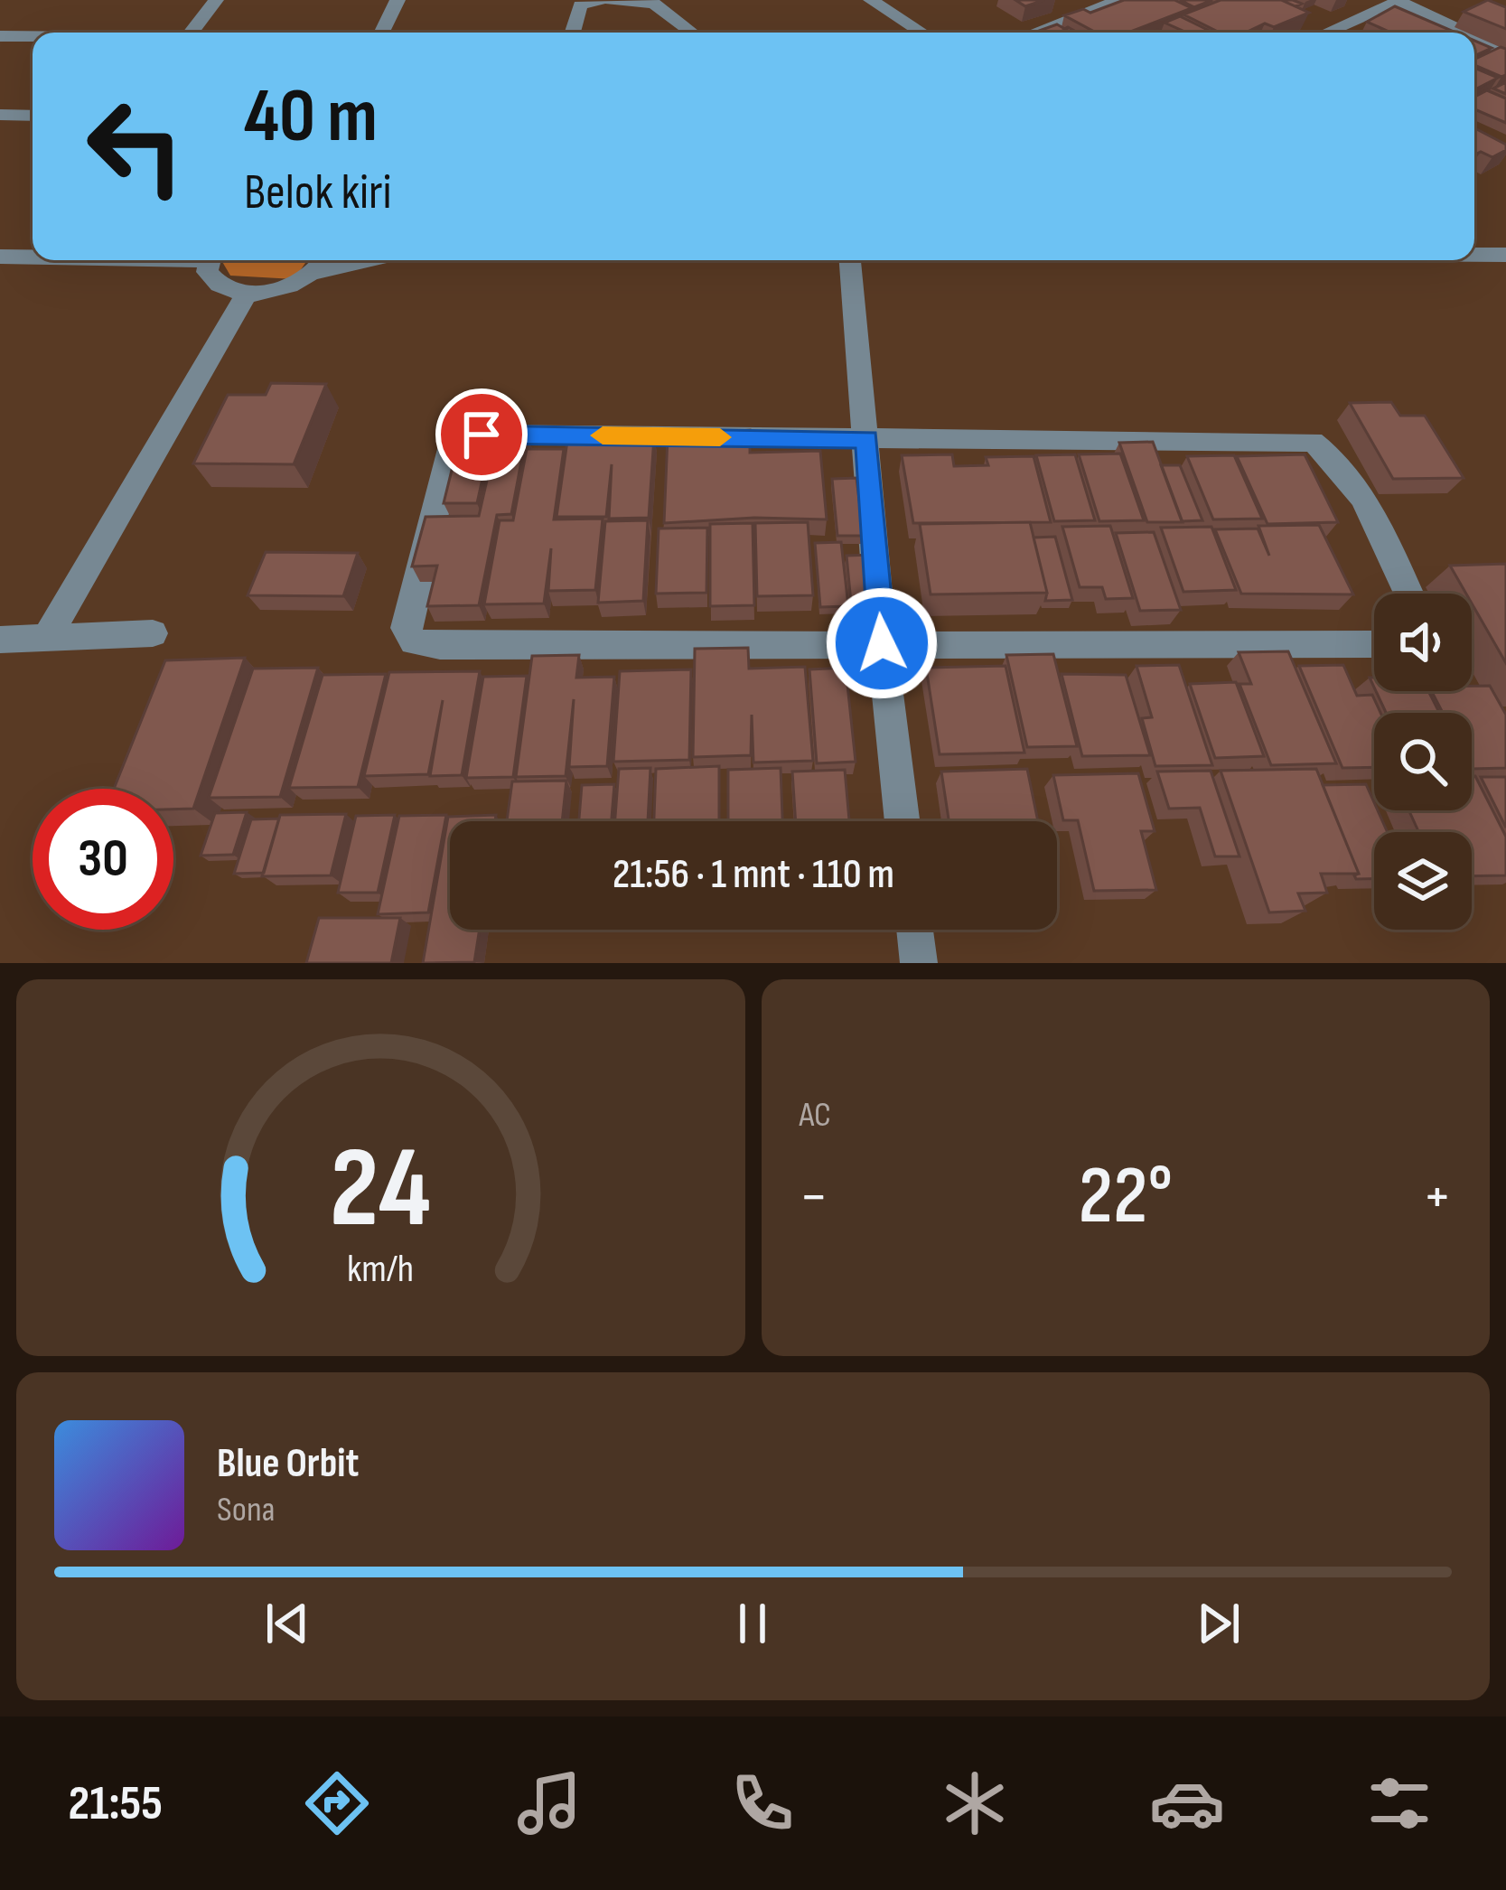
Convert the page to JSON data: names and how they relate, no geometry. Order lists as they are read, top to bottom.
{
  "page": {
    "turn": ["40 m", "Belok kiri"],
    "limit": "30",
    "trip": "21:56 · 1 mnt · 110 m",
    "tile": "AC",
    "heat": ["−", "22°", "+"],
    "song": ["Blue Orbit", "Sona"],
    "tabs": "21:55",
    "gauge": ["24", "km/h"]
  }
}
